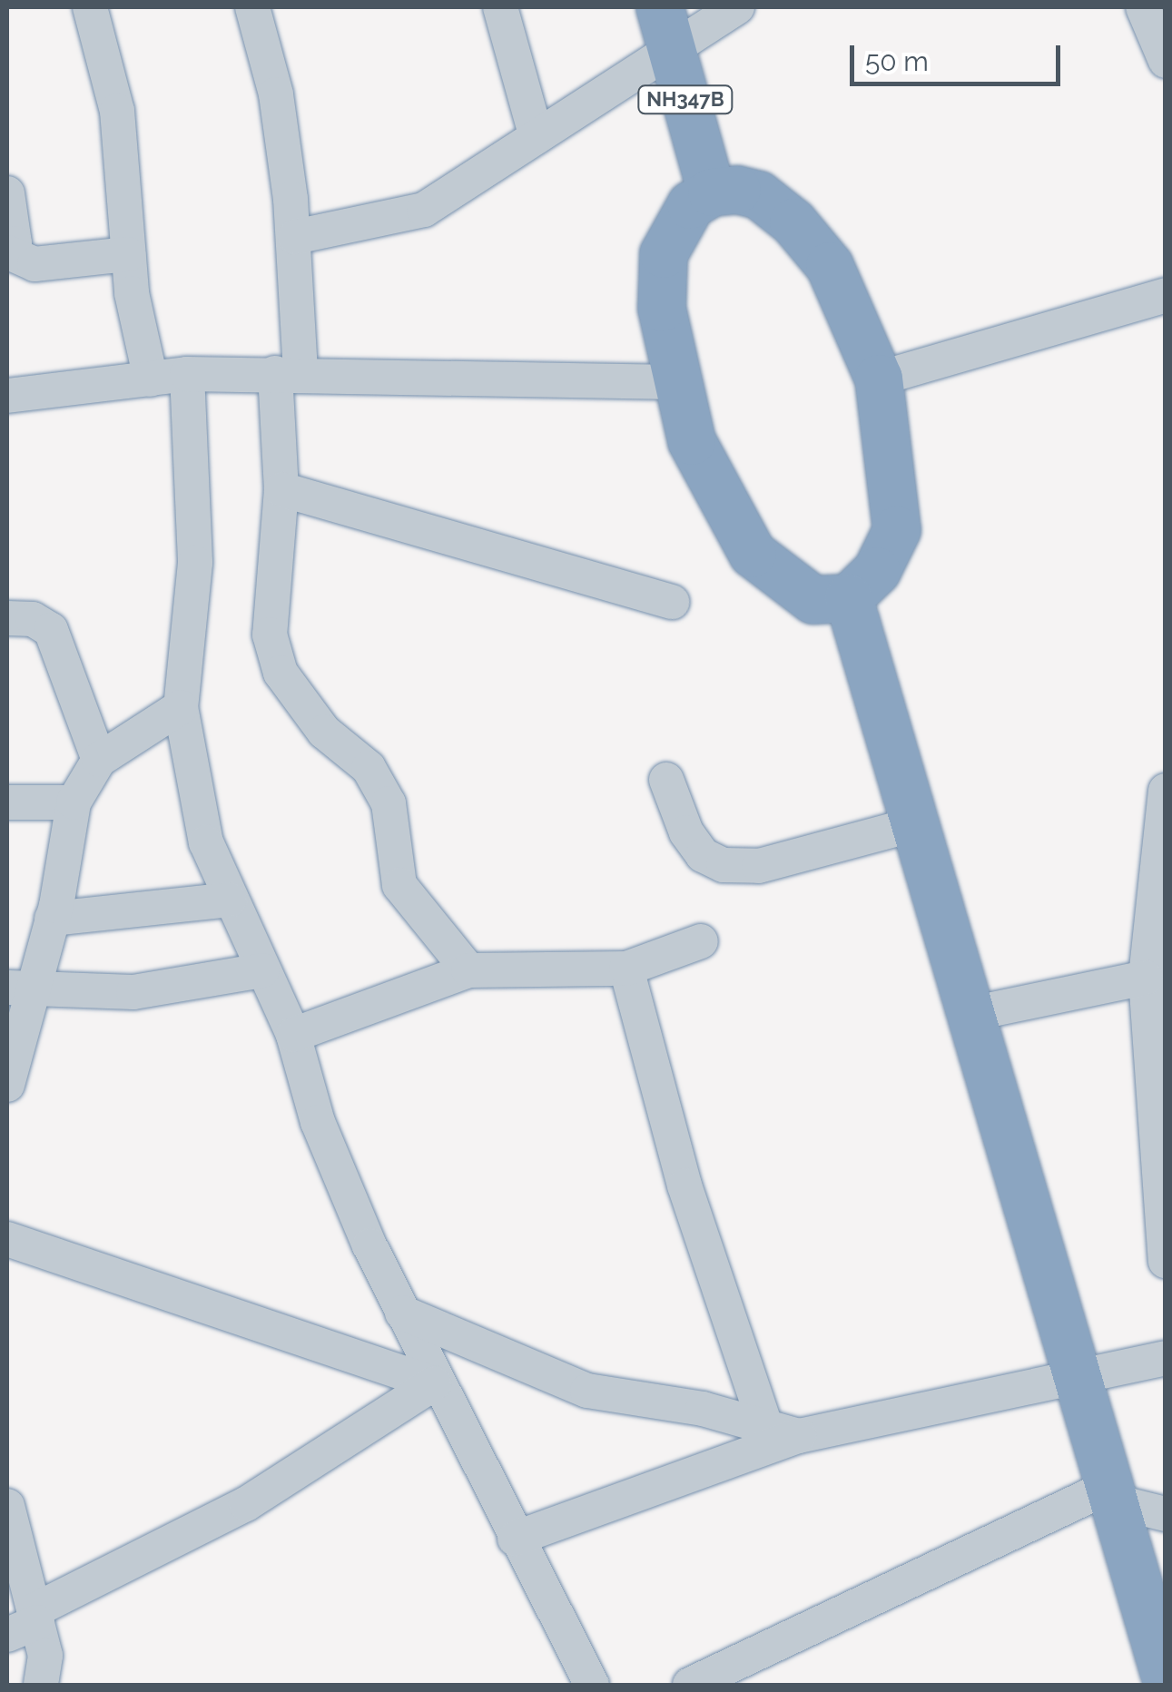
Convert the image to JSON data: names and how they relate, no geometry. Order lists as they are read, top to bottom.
{
  "streets": {
    "highway": ["NH347B"]
  },
  "scale_bar": "50 m"
}
